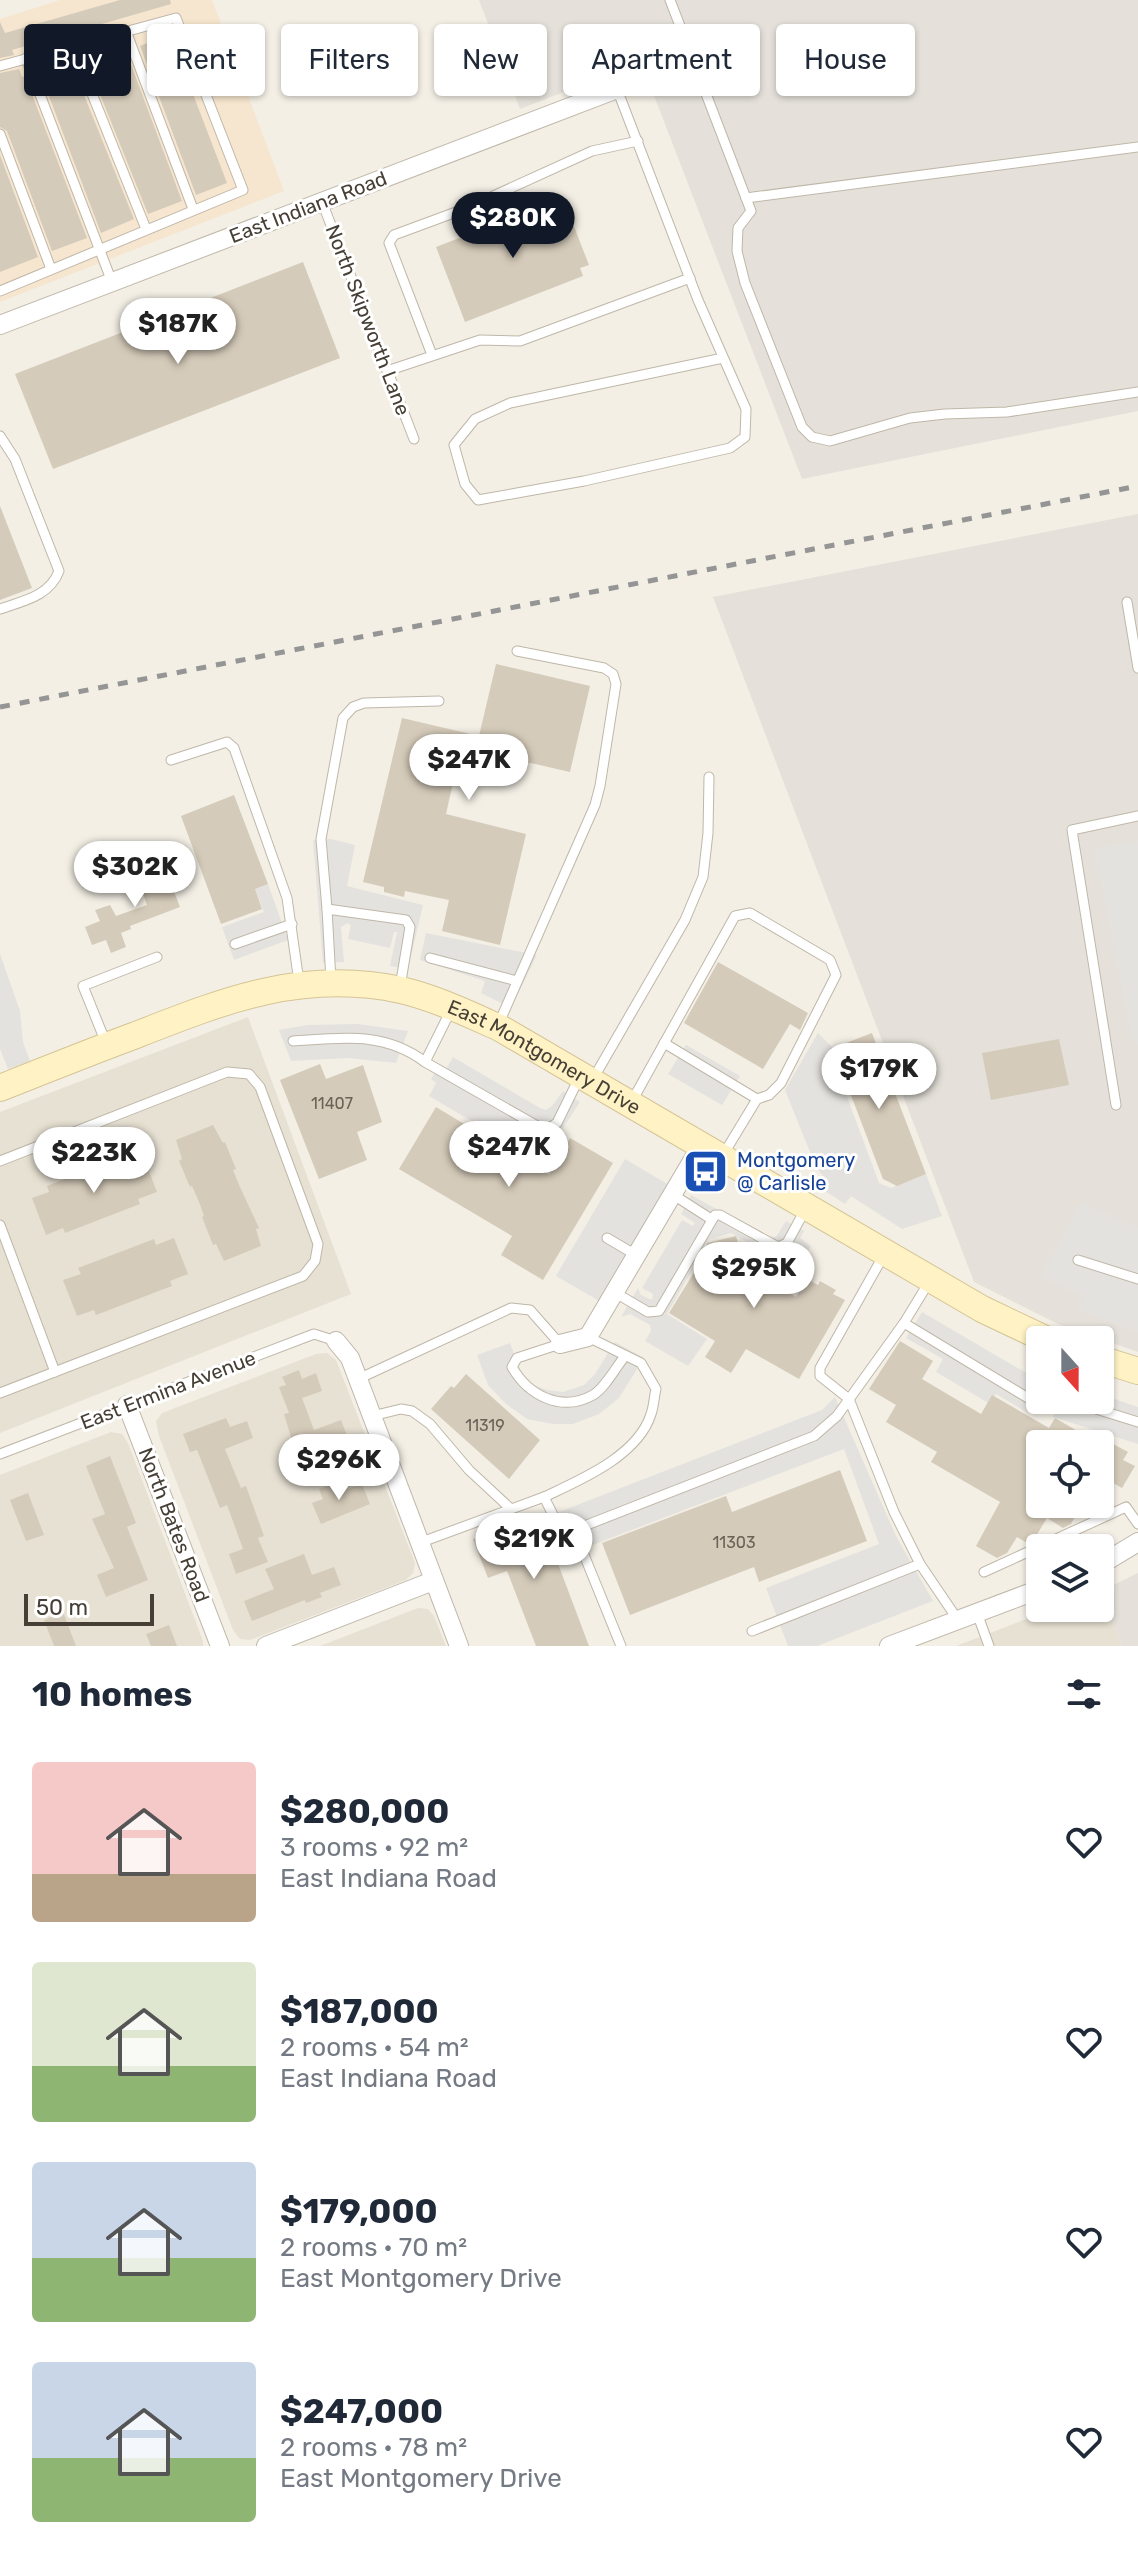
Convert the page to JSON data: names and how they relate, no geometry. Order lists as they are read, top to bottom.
{
  "streets": {
    "main road": ["East Montgomery Drive"],
    "street": ["East Indiana Road", "North Bates Road"],
    "lane": ["North Skipworth Lane", "East Ermina Avenue"]
  },
  "crossings": [
    ["East Indiana Road", "North Skipworth Lane"],
    ["East Ermina Avenue", "North Bates Road"]
  ],
  "places": {
    "bus stop": ["Montgomery @ Carlisle"]
  },
  "house_numbers": ["11407", "11319", "11303"],
  "scale_bar": "50 m",
  "north": "bottom",
  "page": {
    "chip": [
      "Buy",
      "Rent",
      "Filters",
      "New",
      "Apartment",
      "House"
    ],
    "price": [
      "$280K",
      "$187K",
      "$247K",
      "$302K",
      "$179K",
      "$247K",
      "$223K",
      "$295K",
      "$296K",
      "$219K"
    ],
    "scale": "50 m",
    "heading": "10 homes",
    "list": [
      {
        "name": "$280,000",
        "note": "3 rooms · 92 m² · East Indiana Road"
      },
      {
        "name": "$187,000",
        "note": "2 rooms · 54 m² · East Indiana Road"
      },
      {
        "name": "$179,000",
        "note": "2 rooms · 70 m² · East Montgomery Drive"
      },
      {
        "name": "$247,000",
        "note": "2 rooms · 78 m² · East Montgomery Drive"
      }
    ]
  }
}
